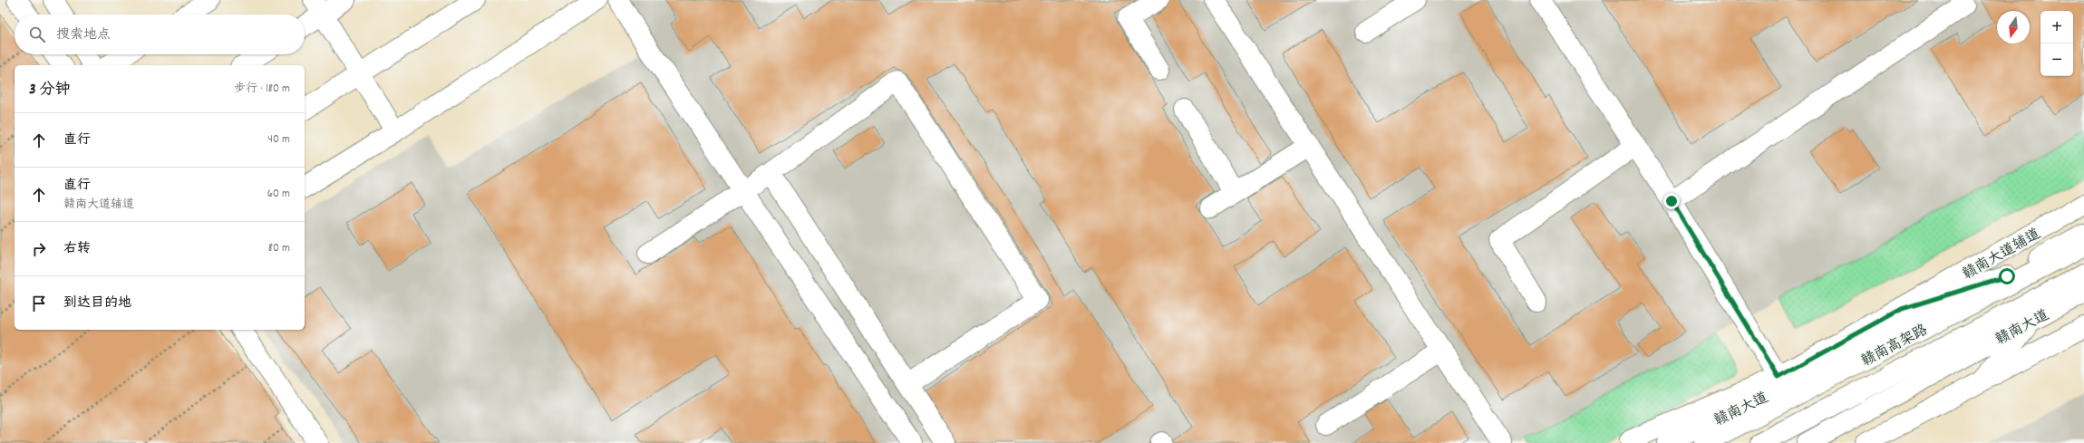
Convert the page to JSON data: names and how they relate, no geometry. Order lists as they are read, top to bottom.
{
  "streets": {
    "main road": ["赣南大道辅道", "赣南大道", "赣南高架路"]
  },
  "north": "bottom",
  "page": {
    "map_buttons": ["+", "−"],
    "search": "搜索地点",
    "heading": ["3 分钟", "步行 · 180 m"],
    "list": [
      ["直行", "40 m"],
      ["直行", "赣南大道辅道", "60 m"],
      ["右转", "80 m"],
      "到达目的地"
    ]
  }
}
